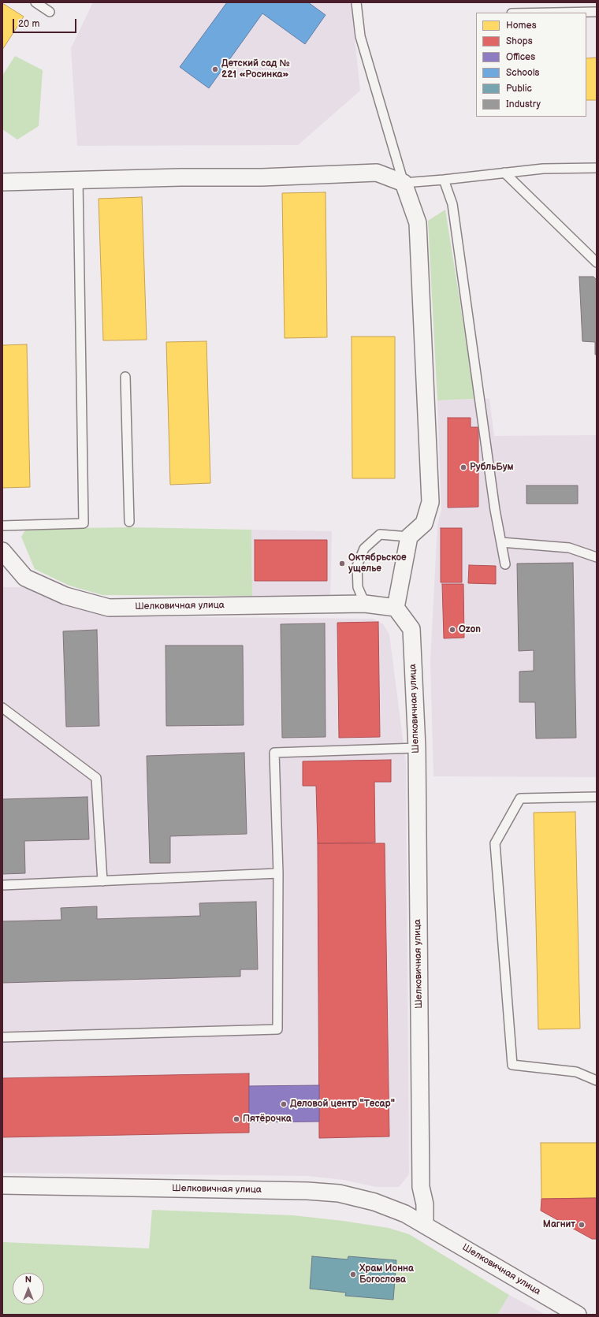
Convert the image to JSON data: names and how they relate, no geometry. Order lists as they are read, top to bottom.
{
  "streets": {
    "street": ["Шелковичная улица"]
  },
  "places": [
    "Детский сад № 221 «Росинка»",
    "РубльБум",
    "Октябрьское ущелье",
    "Ozon",
    "Деловой центр \"Тесар\"",
    "Пятёрочка",
    "Магнит",
    "Храм Ионна Богослова"
  ],
  "legend": [
    "Homes",
    "Shops",
    "Offices",
    "Schools",
    "Public",
    "Industry"
  ],
  "scale_bar": "20 m",
  "north": "top"
}
